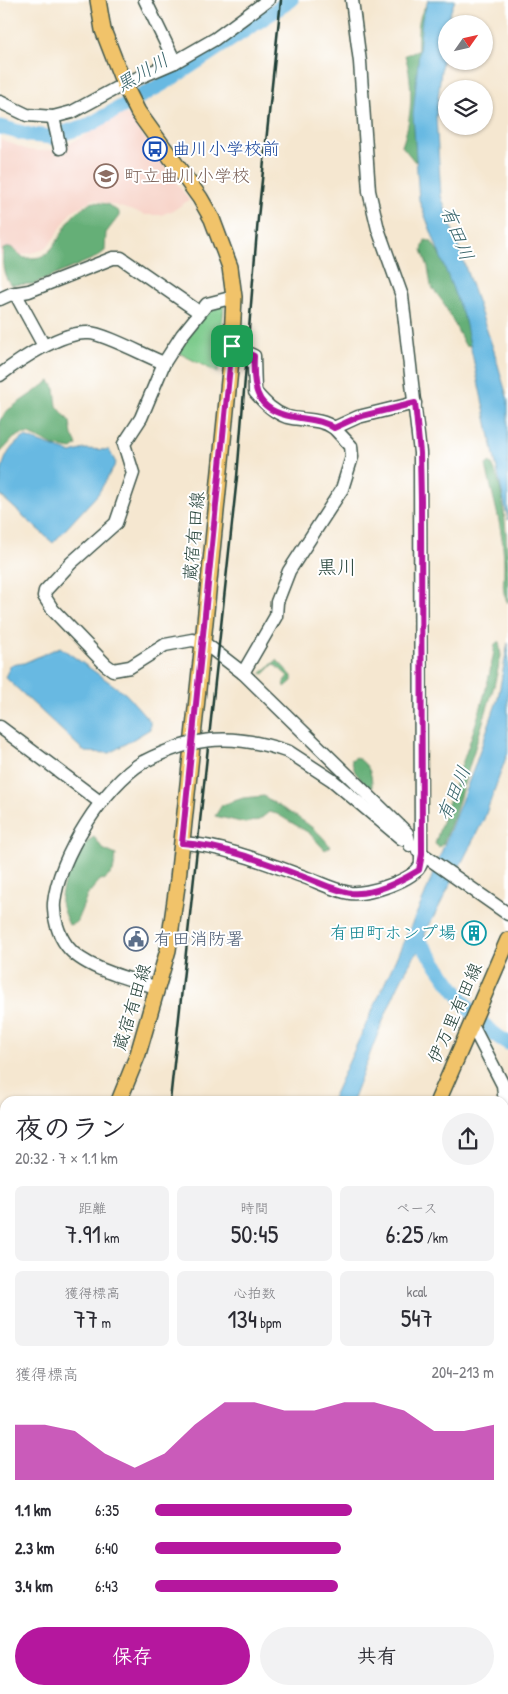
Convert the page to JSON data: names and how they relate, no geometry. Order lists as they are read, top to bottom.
{
  "streets": {
    "main road": ["蔵宿有田線", "伊万里有田線"]
  },
  "districts": ["黒川"],
  "water": ["黒川川", "有田川"],
  "places": {
    "bus stop": ["曲川小学校前"],
    "school or university": ["町立曲川小学校"],
    "building": ["有田町ホンプ場"],
    "public building": ["有田消防署"]
  },
  "north": "top right",
  "page": {
    "heading": ["夜のラン", "20:32 · 7 × 1.1 km"],
    "stats": [
      ["距離", "7.91 km"],
      ["時間", "50:45"],
      ["ペース", "6:25 /km"],
      ["獲得標高", "77 m"],
      ["心拍数", "134 bpm"],
      ["kcal", "547"]
    ],
    "chart": ["獲得標高", "204–213 m"],
    "list": [
      {
        "name": "1.1 km",
        "note": "6:35"
      },
      {
        "name": "2.3 km",
        "note": "6:40"
      },
      {
        "name": "3.4 km",
        "note": "6:43"
      }
    ],
    "buttons": ["保存", "共有"]
  }
}
